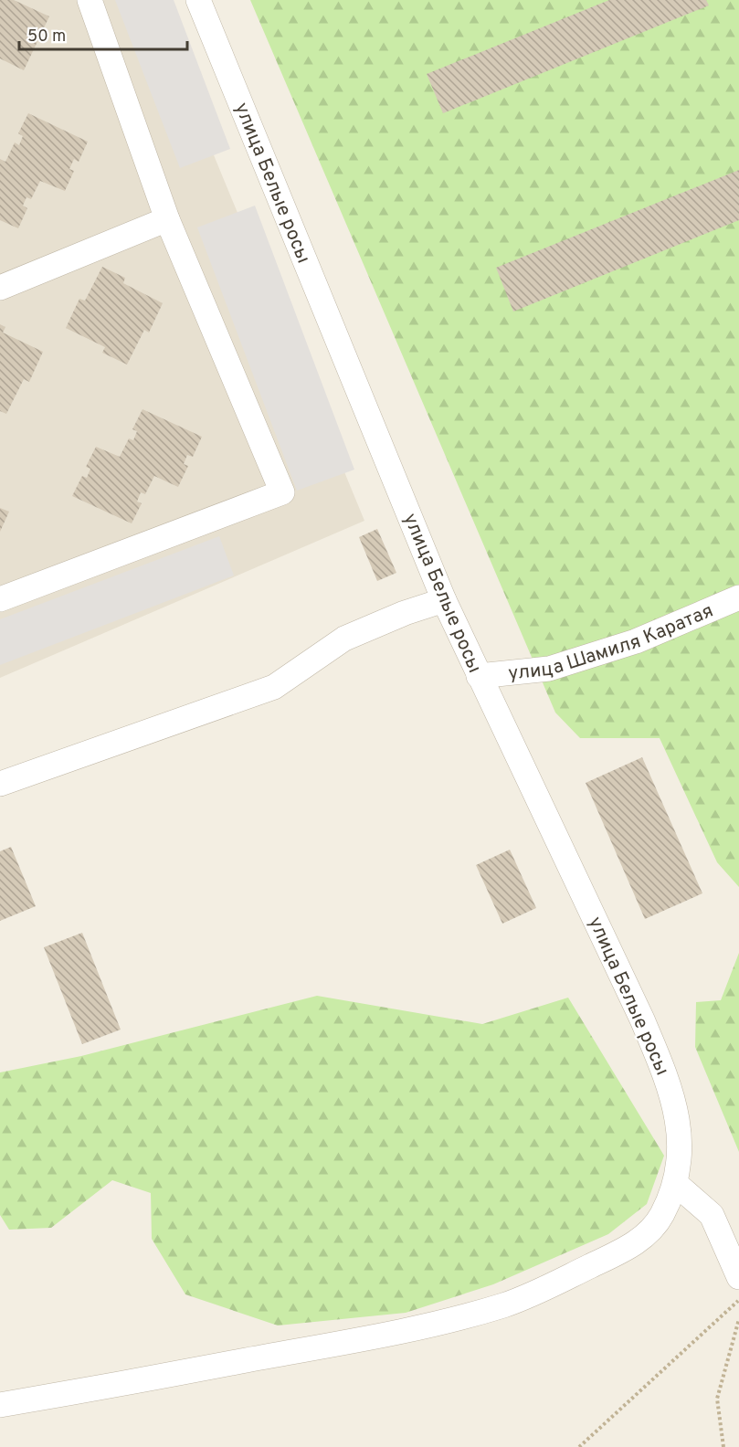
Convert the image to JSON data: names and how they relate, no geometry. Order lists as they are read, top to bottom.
{
  "streets": {
    "street": ["улица Белые росы", "улица Шамиля Каратая"]
  },
  "crossings": [
    ["улица Белые росы", "улица Шамиля Каратая"]
  ],
  "scale_bar": "50 m"
}
